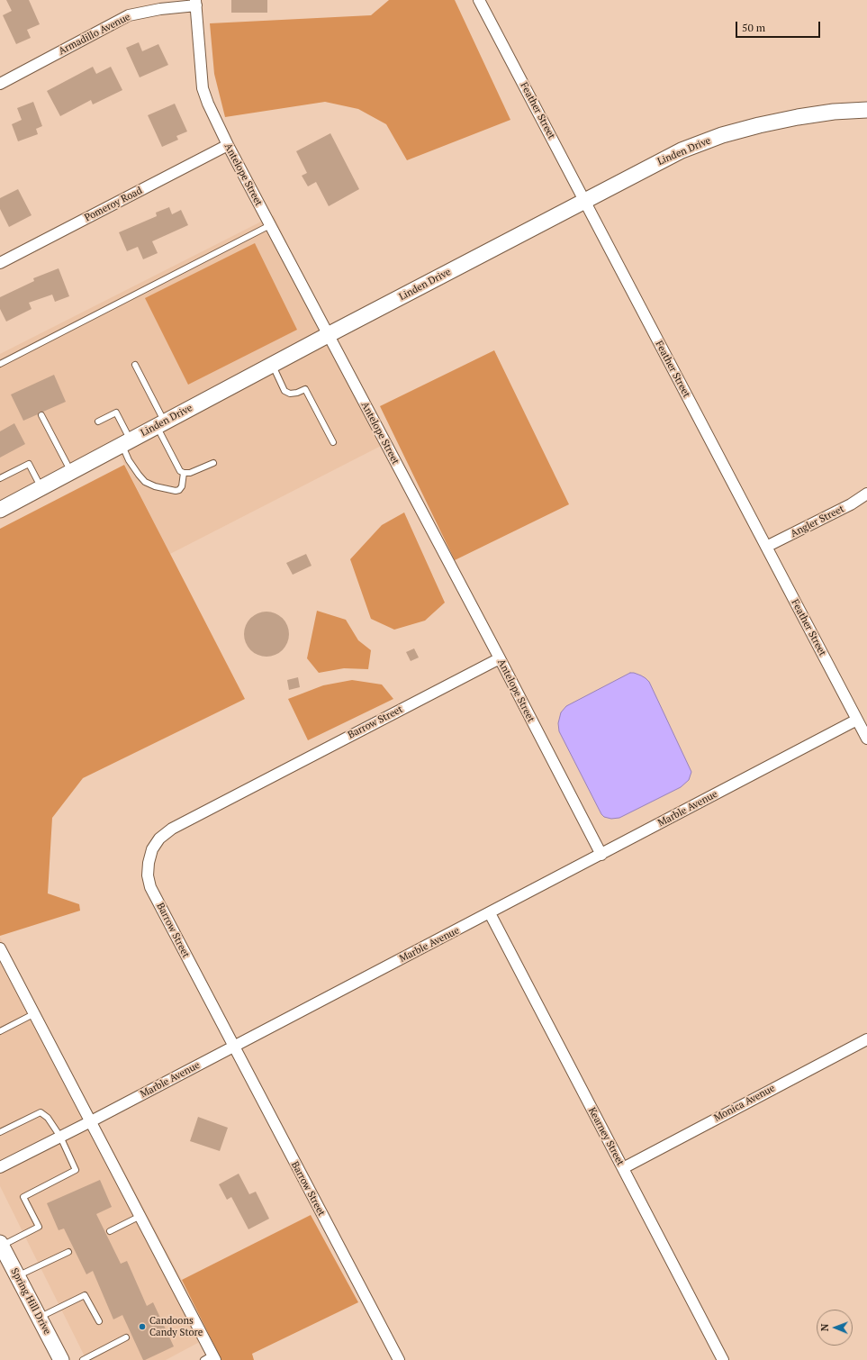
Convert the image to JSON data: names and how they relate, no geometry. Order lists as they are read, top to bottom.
{
  "streets": {
    "street": [
      "Armadillo Avenue",
      "Feather Street",
      "Linden Drive",
      "Antelope Street",
      "Pomeroy Road",
      "Angler Street",
      "Barrow Street",
      "Marble Avenue",
      "Monica Avenue",
      "Kearney Street",
      "Spring Hill Drive"
    ]
  },
  "crossings": [
    ["Armadillo Avenue", "Antelope Street"],
    ["Feather Street", "Linden Drive"],
    ["Feather Street", "Angler Street"],
    ["Feather Street", "Marble Avenue"],
    ["Linden Drive", "Antelope Street"],
    ["Antelope Street", "Pomeroy Road"],
    ["Antelope Street", "Barrow Street"],
    ["Antelope Street", "Marble Avenue"],
    ["Barrow Street", "Marble Avenue"],
    ["Marble Avenue", "Kearney Street"],
    ["Monica Avenue", "Kearney Street"]
  ],
  "places": ["Candoons Candy Store"],
  "scale_bar": "50 m",
  "north": "left"
}
